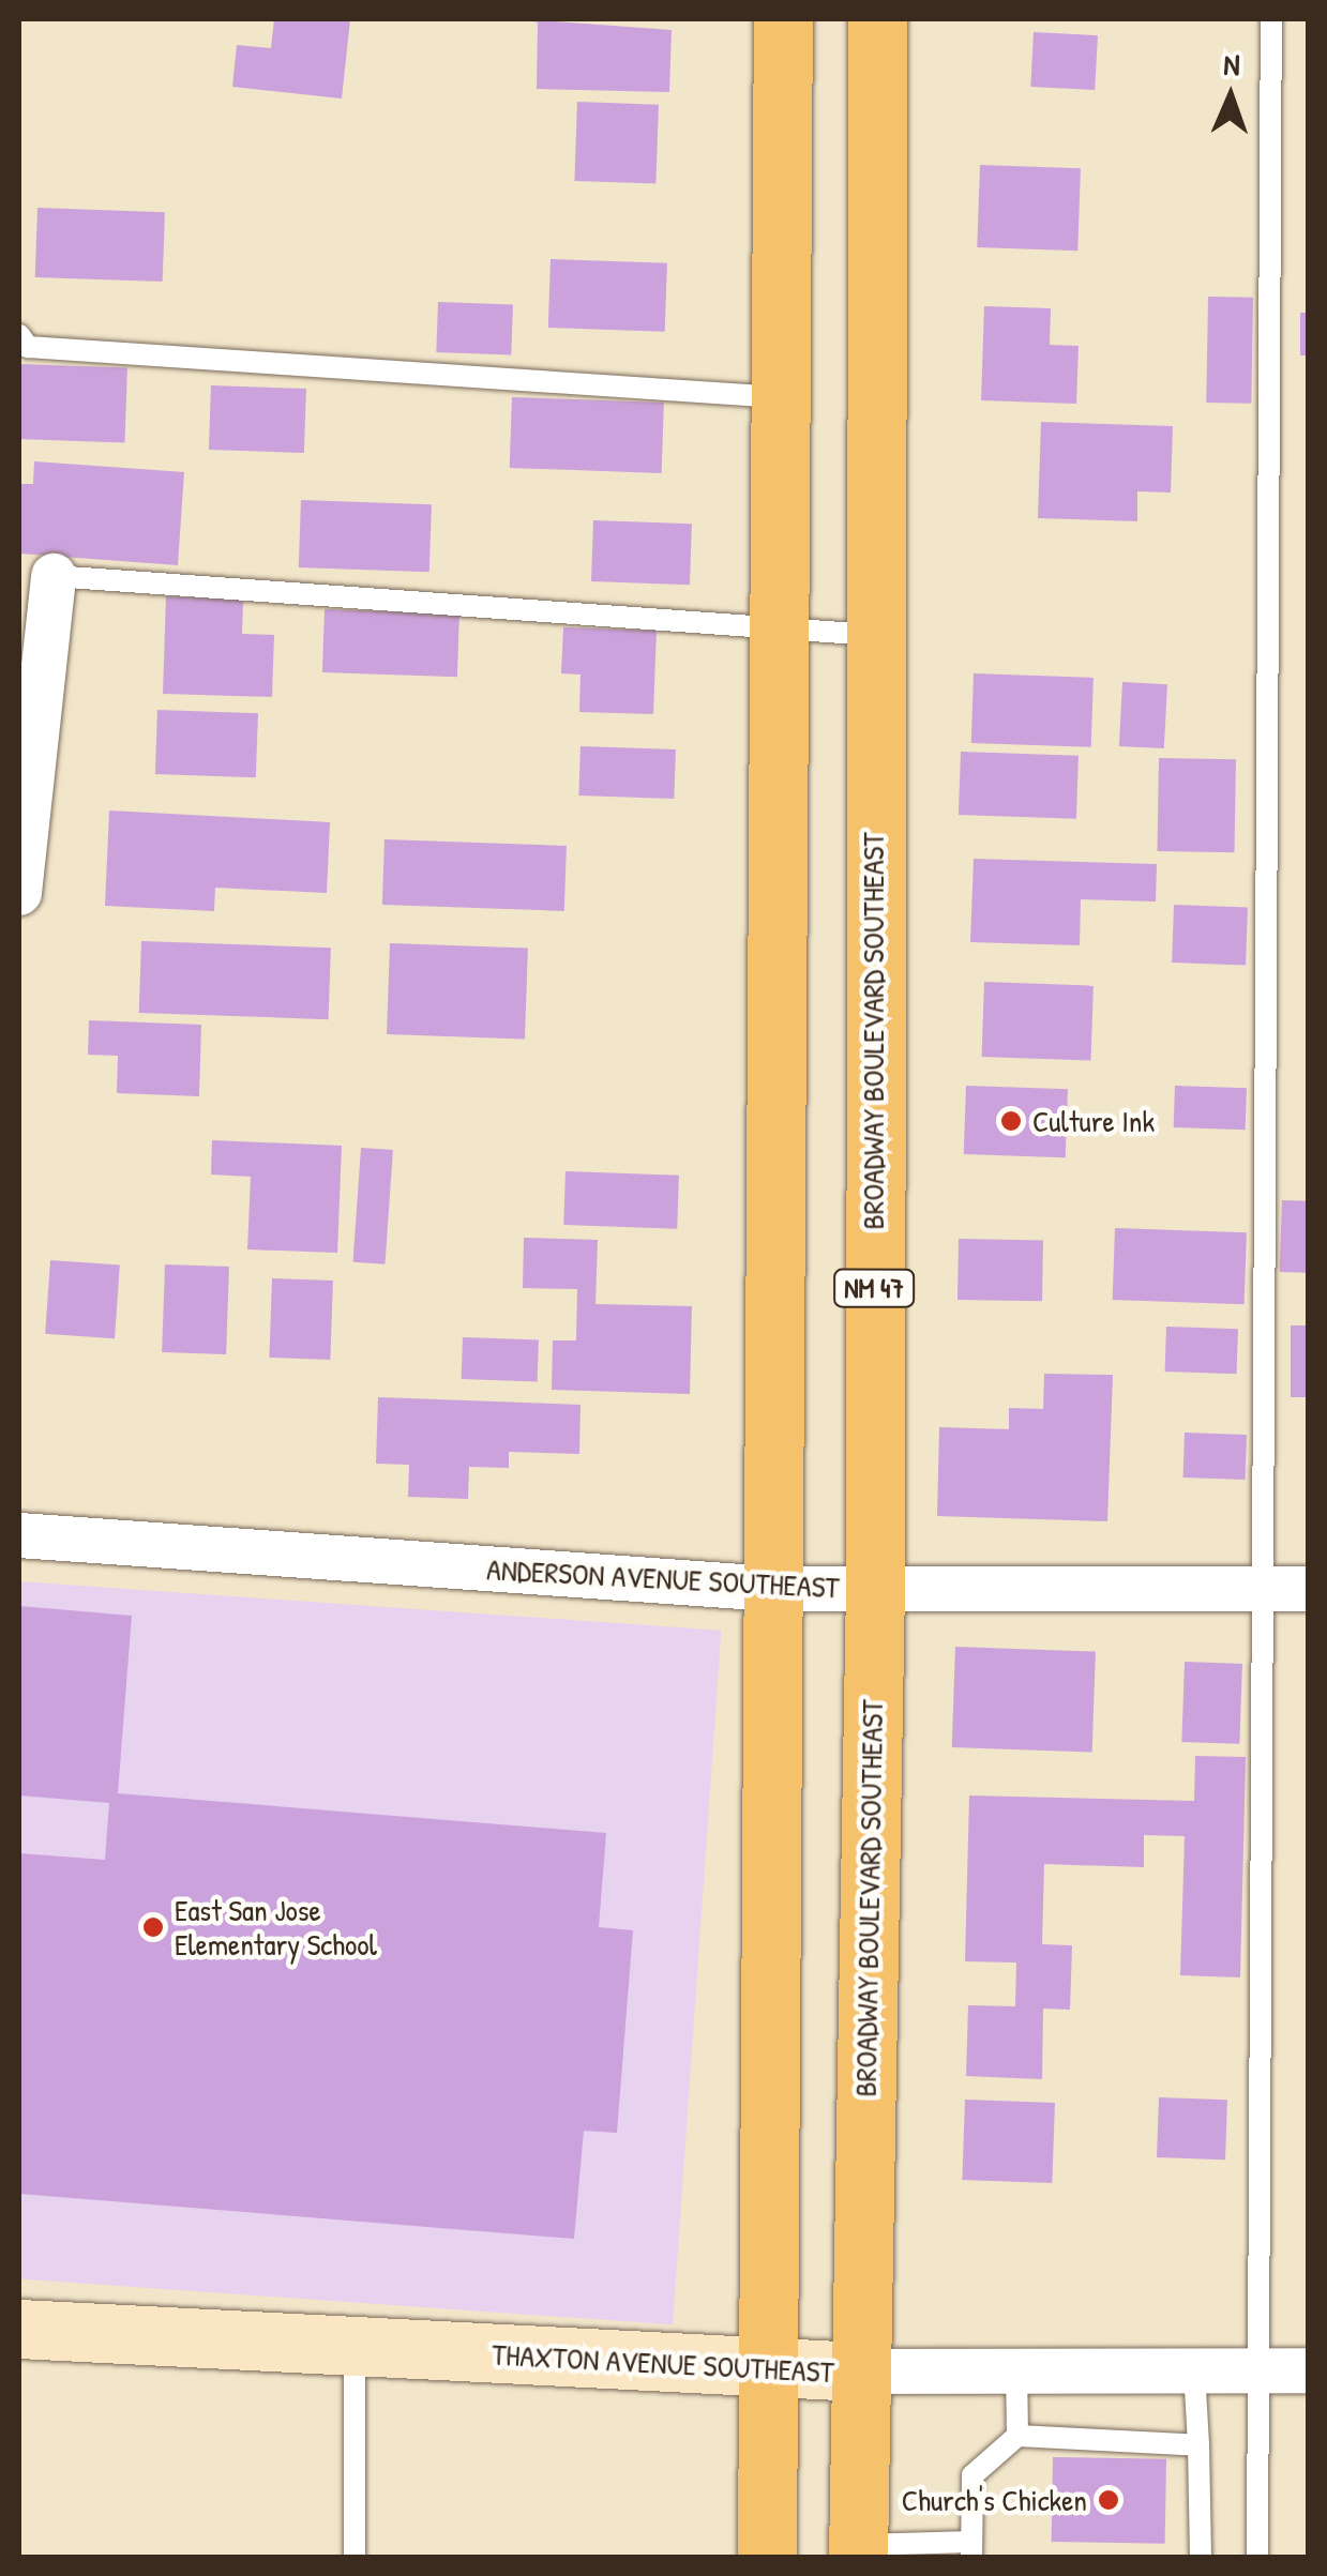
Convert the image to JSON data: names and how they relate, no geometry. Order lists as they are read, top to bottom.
{
  "streets": {
    "main road": ["BROADWAY BOULEVARD SOUTHEAST", "NM 47"],
    "street": ["ANDERSON AVENUE SOUTHEAST", "THAXTON AVENUE SOUTHEAST"]
  },
  "crossings": [
    ["BROADWAY BOULEVARD SOUTHEAST", "ANDERSON AVENUE SOUTHEAST"],
    ["BROADWAY BOULEVARD SOUTHEAST", "THAXTON AVENUE SOUTHEAST"]
  ],
  "places": ["Culture Ink", "East San Jose Elementary School", "Church's Chicken"],
  "north": "top"
}
